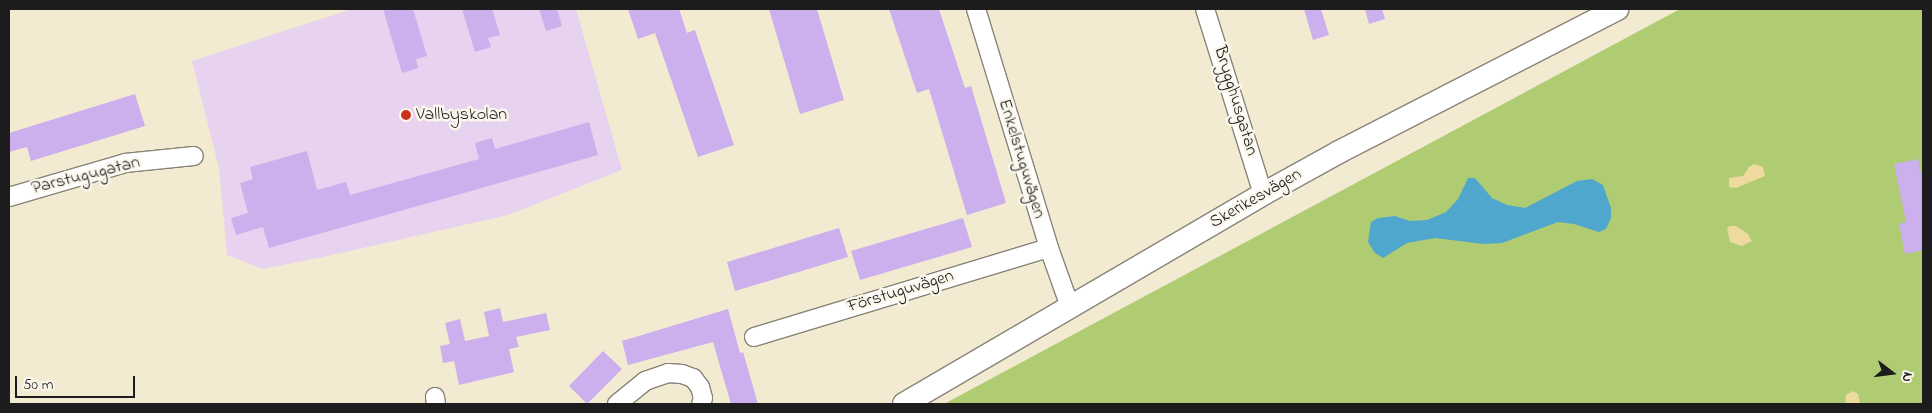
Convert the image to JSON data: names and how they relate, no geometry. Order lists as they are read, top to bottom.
{
  "streets": {
    "street": [
      "Brygghusgatan",
      "Enkelstuguvägen",
      "Parstugugatan",
      "Skerikesvägen",
      "Förstuguvägen"
    ]
  },
  "crossings": [
    ["Brygghusgatan", "Skerikesvägen"],
    ["Enkelstuguvägen", "Skerikesvägen"],
    ["Enkelstuguvägen", "Förstuguvägen"]
  ],
  "places": ["Vallbyskolan"],
  "scale_bar": "50 m",
  "north": "right"
}
